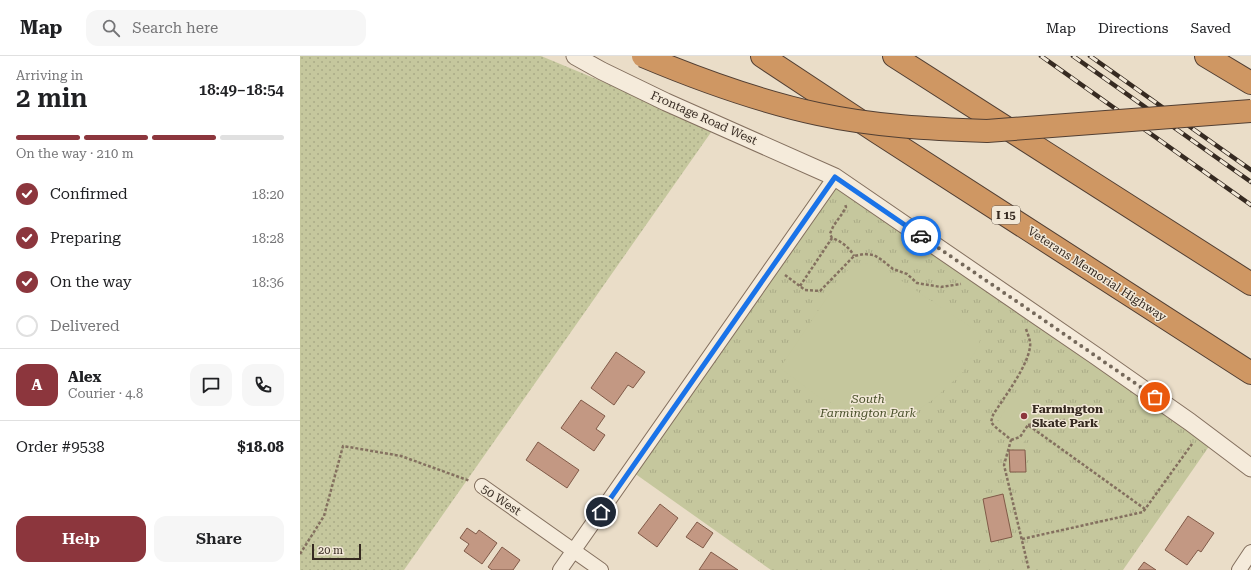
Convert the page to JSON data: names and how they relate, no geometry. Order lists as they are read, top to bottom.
{
  "streets": {
    "highway": ["I 15", "Veterans Memorial Highway"],
    "street": ["Frontage Road West", "50 West"]
  },
  "parks": ["South Farmington Park"],
  "places": ["Farmington Skate Park"],
  "scale_bar": "20 m",
  "page": {
    "header": "Map",
    "search": "Search here",
    "nav": ["Map", "Directions", "Saved"],
    "heading": ["2 min", "Arriving in", "18:49–18:54"],
    "panel": [
      "Alex",
      "Courier · 4.8",
      "Order #9538",
      "$18.08"
    ],
    "bar": "On the way · 210 m",
    "list": [
      ["Confirmed", "18:20"],
      ["Preparing", "18:28"],
      ["On the way", "18:36"],
      "Delivered"
    ],
    "round": "A",
    "buttons": ["Help", "Share"],
    "scale": "20 m"
  }
}
